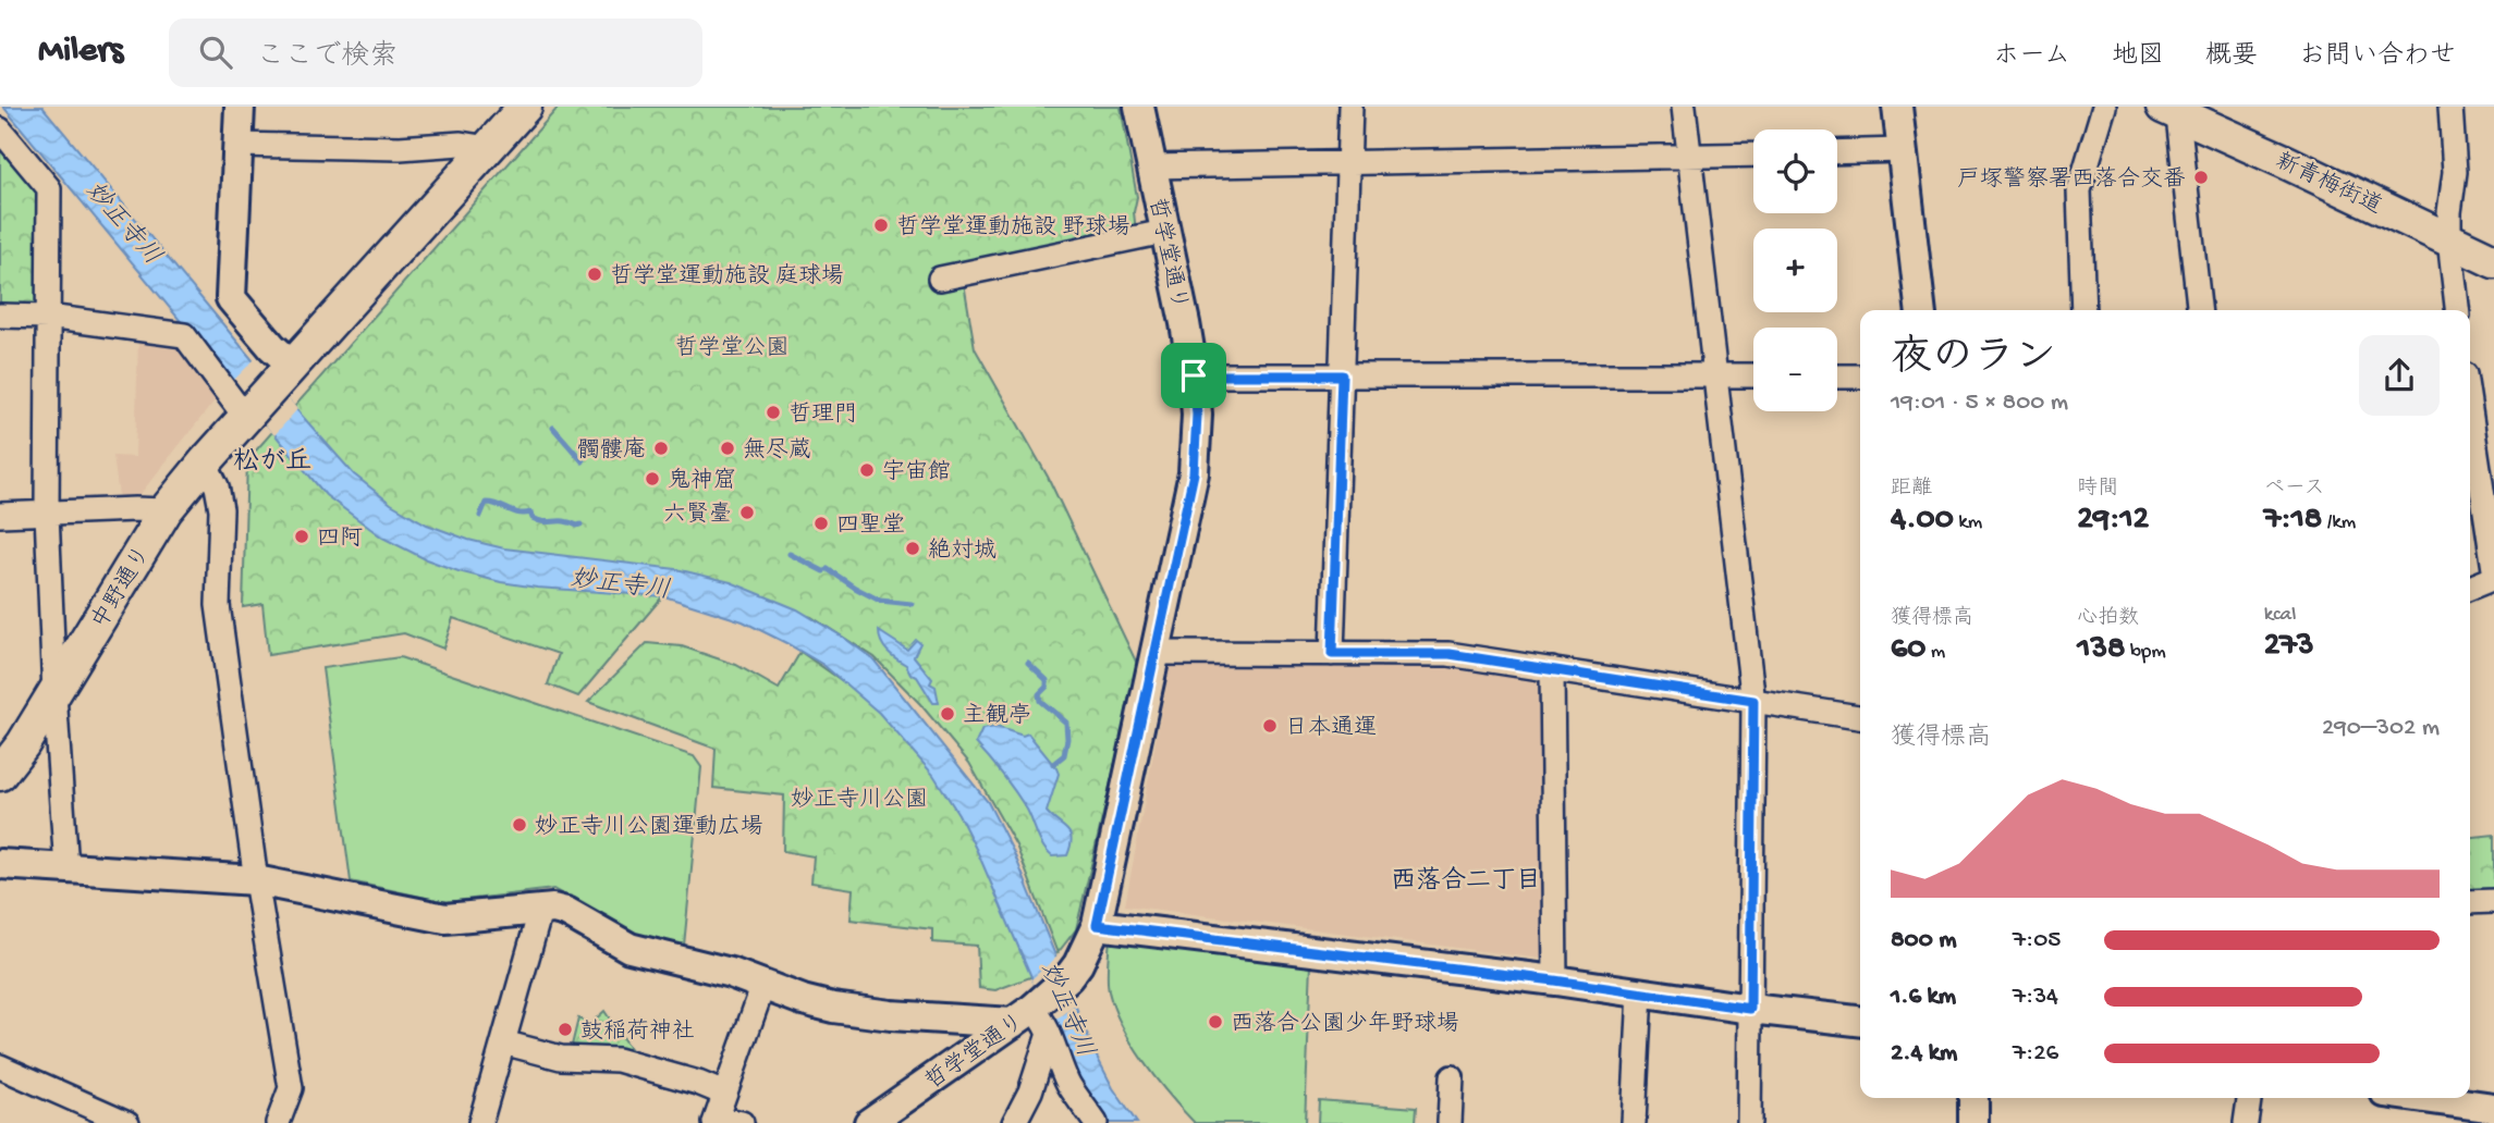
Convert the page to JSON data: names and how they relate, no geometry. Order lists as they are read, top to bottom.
{
  "streets": {
    "main road": ["新青梅街道", "中野通り"],
    "street": ["哲学堂通り"]
  },
  "districts": ["松が丘", "西落合二丁目"],
  "water": ["妙正寺川"],
  "parks": ["哲学堂公園", "妙正寺川公園"],
  "places": [
    "戸塚警察署西落合交番",
    "哲学堂運動施設 野球場",
    "哲学堂運動施設 庭球場",
    "哲理門",
    "髑髏庵",
    "無尽蔵",
    "宇宙館",
    "鬼神窟",
    "六賢臺",
    "四聖堂",
    "四阿",
    "絶対城",
    "主観亭",
    "日本通運",
    "妙正寺川公園運動広場",
    "西落合公園少年野球場",
    "鼓稲荷神社"
  ],
  "page": {
    "header": "Milers",
    "search": "ここで検索",
    "nav": [
      "ホーム",
      "地図",
      "概要",
      "お問い合わせ"
    ],
    "map_buttons": ["+", "−"],
    "heading": ["夜のラン", "19:01 · 5 × 800 m"],
    "stats": [
      ["距離", "4.00 km"],
      ["時間", "29:12"],
      ["ペース", "7:18 /km"],
      ["獲得標高", "60 m"],
      ["心拍数", "138 bpm"],
      ["kcal", "273"]
    ],
    "chart": ["獲得標高", "290–302 m"],
    "list": [
      {
        "name": "800 m",
        "note": "7:05"
      },
      {
        "name": "1.6 km",
        "note": "7:34"
      },
      {
        "name": "2.4 km",
        "note": "7:26"
      }
    ]
  }
}
